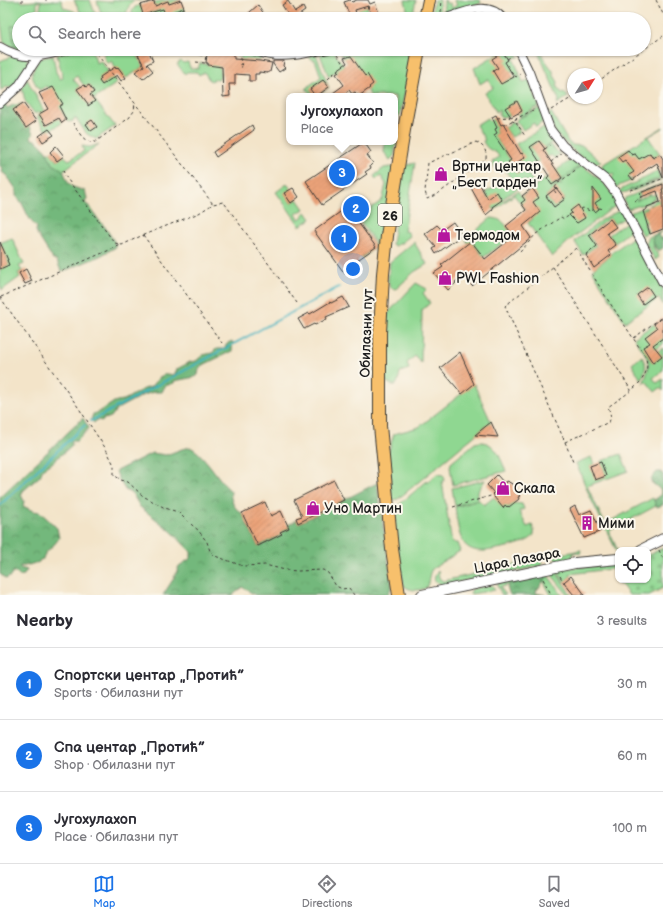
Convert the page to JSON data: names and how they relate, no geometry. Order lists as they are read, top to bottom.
{
  "streets": {
    "main road": ["26", "Обилазни пут"],
    "street": ["Цара Лазара"]
  },
  "places": {
    "shop": [
      "Вртни центар „Бест гарден”",
      "Термодом",
      "PWL Fashion",
      "Скала",
      "Уно Мартин"
    ],
    "building": ["Мими"]
  },
  "north": "top right",
  "page": {
    "search": "Search here",
    "popup": ["Југохулахоп", "Place"],
    "pins": ["3", "2", "1"],
    "heading": ["Nearby", "3 results"],
    "list": [
      {
        "mark": "1",
        "name": "Спортски центар „Протић”",
        "note": "Sports · Обилазни пут",
        "value": "30 m"
      },
      {
        "mark": "2",
        "name": "Спа центар „Протић”",
        "note": "Shop · Обилазни пут",
        "value": "60 m"
      },
      {
        "mark": "3",
        "name": "Југохулахоп",
        "note": "Place · Обилазни пут",
        "value": "100 m"
      }
    ],
    "nav": ["Map", "Directions", "Saved"]
  }
}
